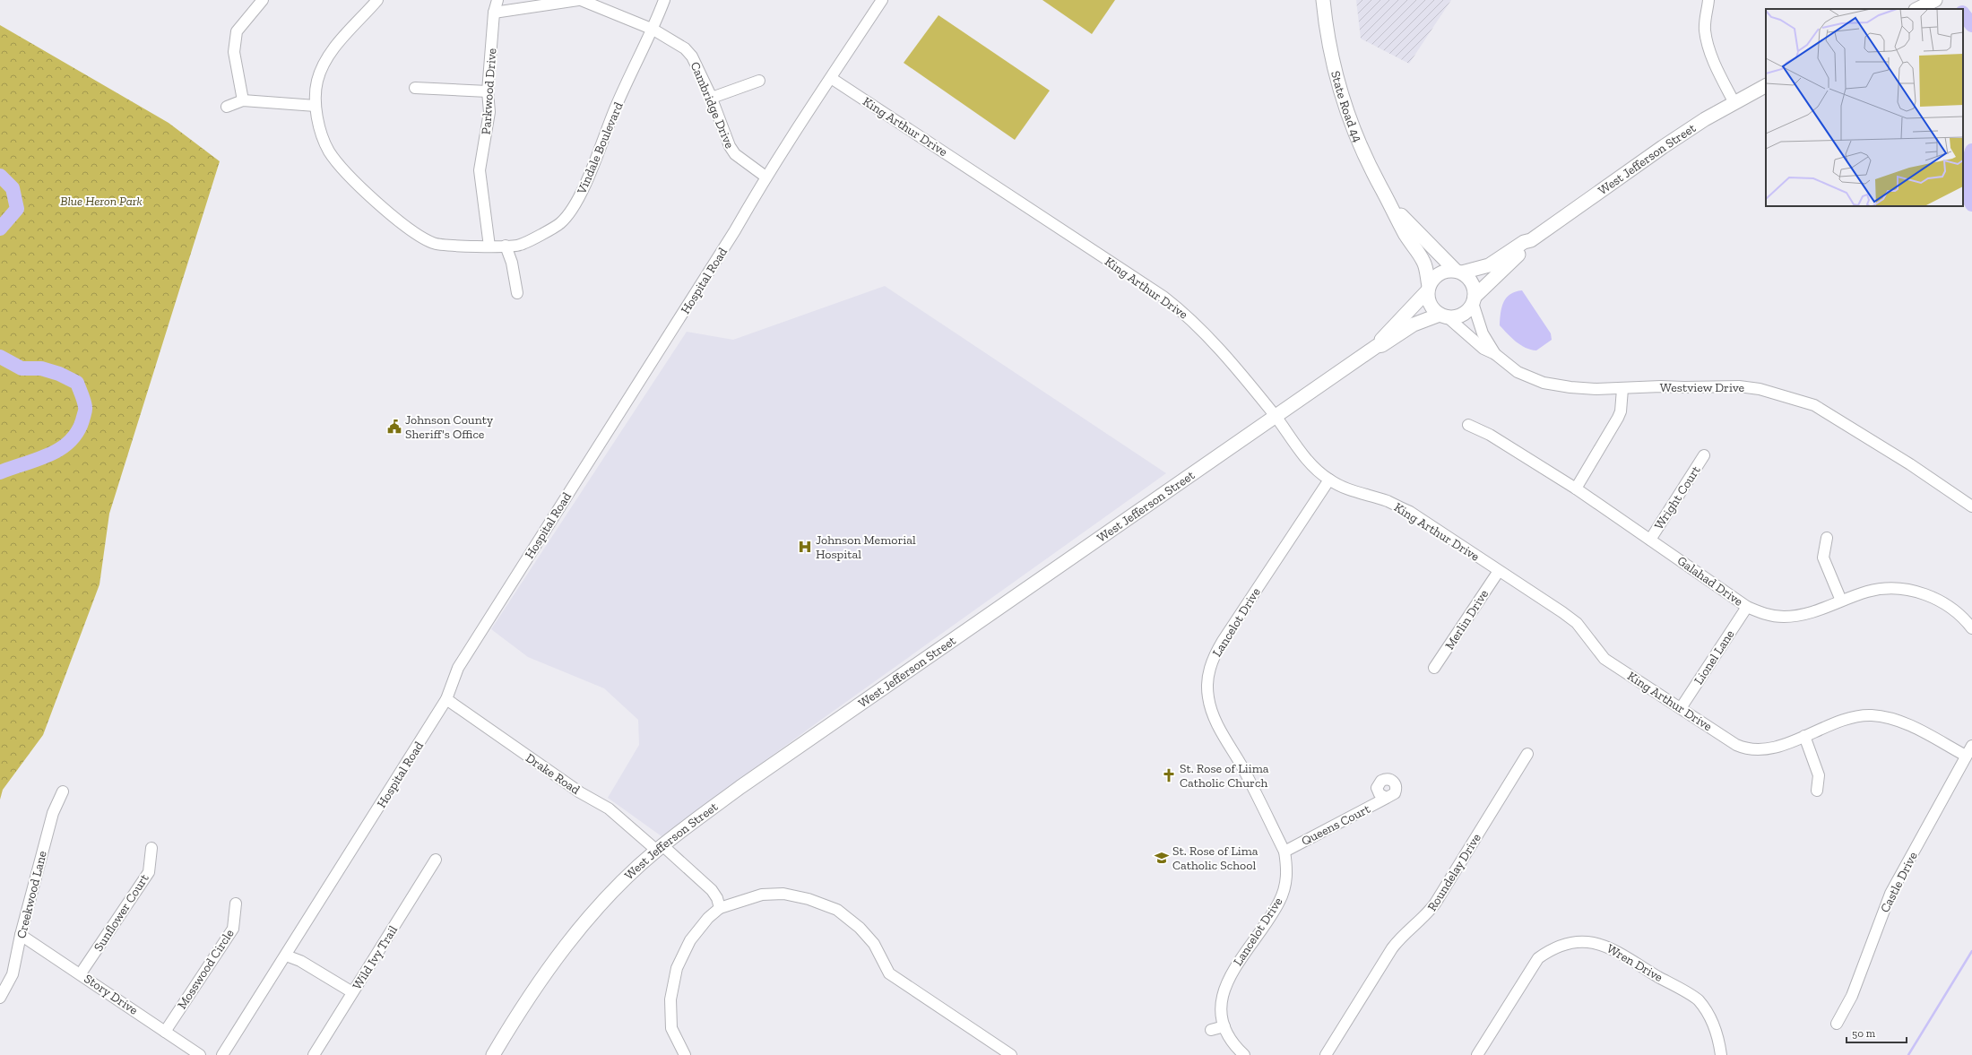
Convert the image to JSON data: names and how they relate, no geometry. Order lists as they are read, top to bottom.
{
  "streets": {
    "main road": ["State Road 44", "West Jefferson Street"],
    "street": [
      "Parkwood Drive",
      "Cambridge Drive",
      "King Arthur Drive",
      "Vindale Boulevard",
      "Hospital Road",
      "Westview Drive",
      "Wright Court",
      "Galahad Drive",
      "Merlin Drive",
      "Lancelot Drive",
      "Lionel Lane",
      "Drake Road",
      "Queens Court",
      "Roundelay Drive",
      "Castle Drive",
      "Creekwood Lane",
      "Sunflower Court",
      "Wild Ivy Trail",
      "Wren Drive",
      "Mosswood Circle",
      "Story Drive"
    ]
  },
  "crossings": [
    ["Parkwood Drive", "Cambridge Drive"],
    ["Parkwood Drive", "Vindale Boulevard"],
    ["Cambridge Drive", "Vindale Boulevard"],
    ["Cambridge Drive", "Hospital Road"],
    ["State Road 44", "West Jefferson Street"],
    ["State Road 44", "Westview Drive"],
    ["King Arthur Drive", "West Jefferson Street"],
    ["King Arthur Drive", "Hospital Road"],
    ["King Arthur Drive", "Merlin Drive"],
    ["King Arthur Drive", "Lancelot Drive"],
    ["King Arthur Drive", "Lionel Lane"],
    ["King Arthur Drive", "Castle Drive"],
    ["West Jefferson Street", "Westview Drive"],
    ["West Jefferson Street", "Drake Road"],
    ["Hospital Road", "Drake Road"],
    ["Wright Court", "Galahad Drive"],
    ["Galahad Drive", "Lionel Lane"],
    ["Lancelot Drive", "Queens Court"],
    ["Creekwood Lane", "Story Drive"],
    ["Sunflower Court", "Story Drive"],
    ["Mosswood Circle", "Story Drive"]
  ],
  "parks": ["Blue Heron Park"],
  "places": {
    "public building": ["Johnson County Sheriff's Office"],
    "hospital": ["Johnson Memorial Hospital"],
    "church": ["St. Rose of Liima Catholic Church"],
    "school or university": ["St. Rose of Lima Catholic School"]
  },
  "scale_bar": "50 m"
}
